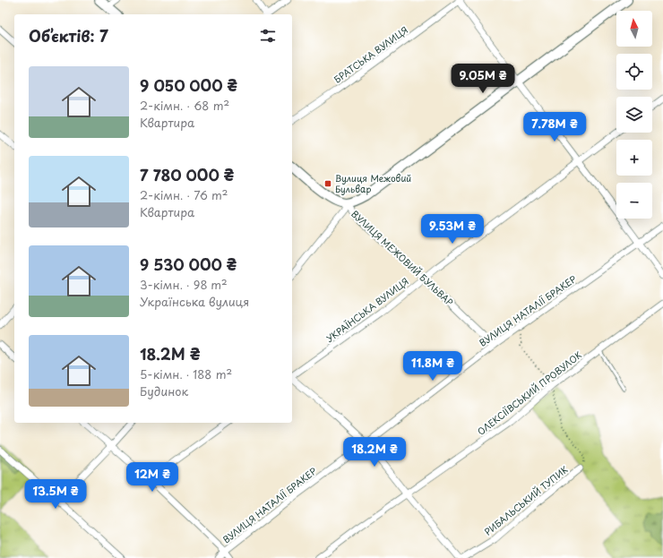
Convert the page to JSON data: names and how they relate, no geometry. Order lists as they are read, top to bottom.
{
  "streets": {
    "street": [
      "БРАТСЬКА ВУЛИЦЯ",
      "ВУЛИЦЯ МЕЖОВИЙ БУЛЬВАР",
      "УКРАЇНСЬКА ВУЛИЦЯ",
      "ВУЛИЦЯ НАТАЛІЇ БРАКЕР",
      "ОЛЕКСІЇВСЬКИЙ ПРОВУЛОК",
      "РИБАЛЬСЬКИЙ ТУПИК"
    ]
  },
  "crossings": [
    ["ВУЛИЦЯ МЕЖОВИЙ БУЛЬВАР", "УКРАЇНСЬКА ВУЛИЦЯ"],
    ["ВУЛИЦЯ МЕЖОВИЙ БУЛЬВАР", "ВУЛИЦЯ НАТАЛІЇ БРАКЕР"]
  ],
  "places": {
    "transit": ["Вулиця Межовий Бульвар"]
  },
  "north": "top",
  "page": {
    "map_buttons": ["+", "−"],
    "heading": "Об’єктів: 7",
    "list": [
      {
        "name": "9 050 000 ₴",
        "note": "2-кімн. · 68 m² · Квартира"
      },
      {
        "name": "7 780 000 ₴",
        "note": "2-кімн. · 76 m² · Квартира"
      },
      {
        "name": "9 530 000 ₴",
        "note": "3-кімн. · 98 m² · Українська вулиця"
      },
      {
        "name": "18.2M ₴",
        "note": "5-кімн. · 188 m² · Будинок"
      }
    ],
    "price": [
      "9.05M ₴",
      "7.78M ₴",
      "9.53M ₴",
      "11.8M ₴",
      "18.2M ₴",
      "12M ₴",
      "13.5M ₴"
    ]
  }
}
